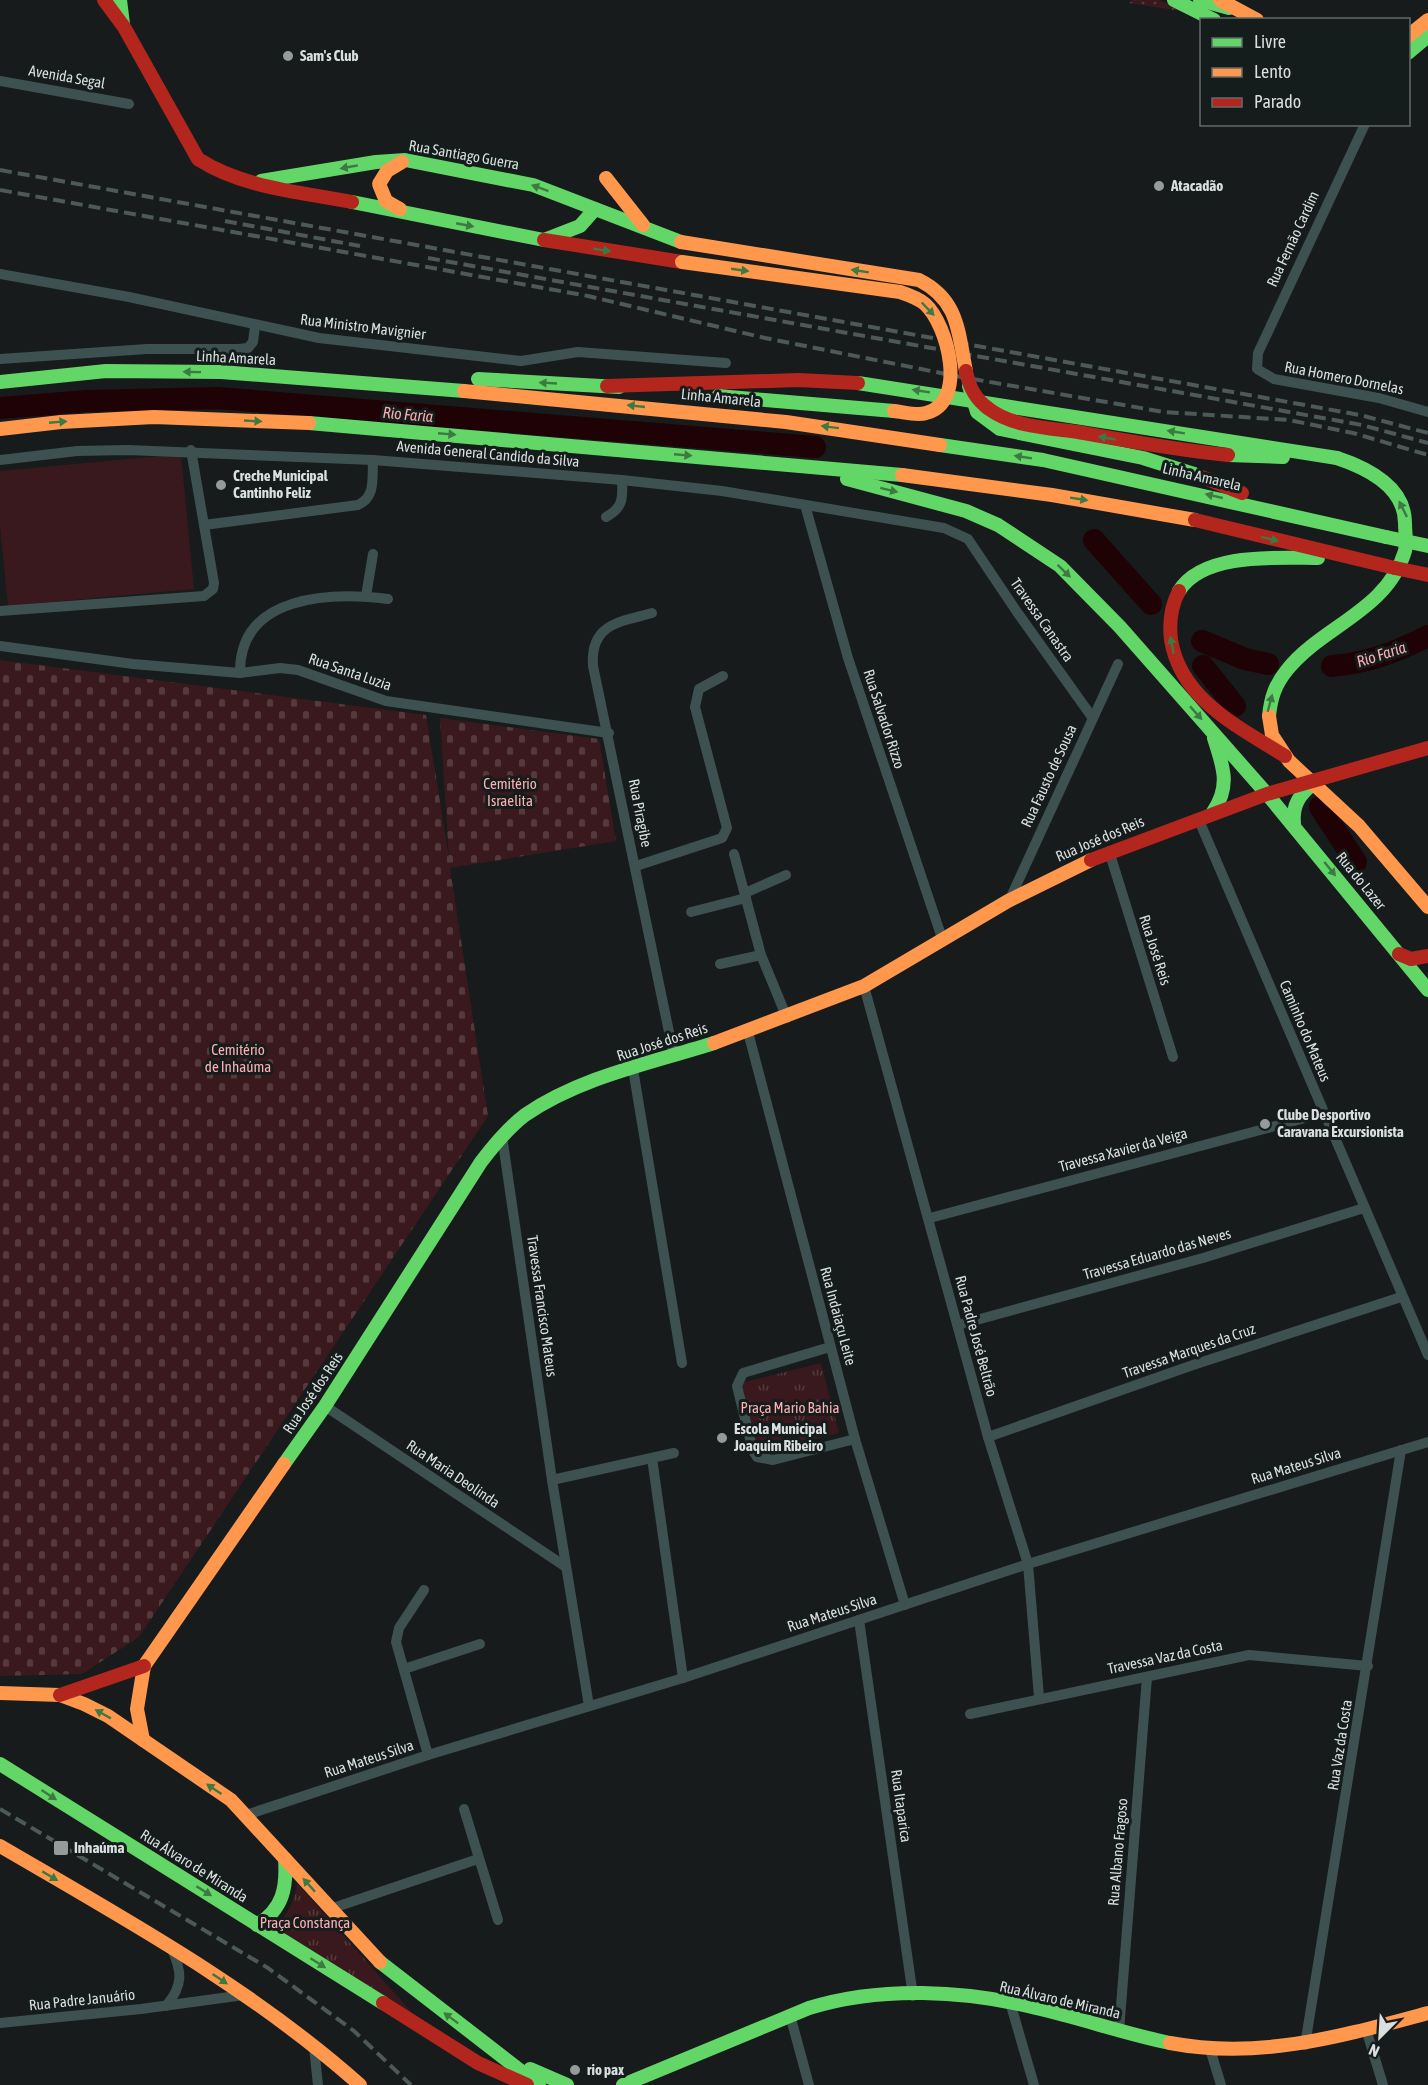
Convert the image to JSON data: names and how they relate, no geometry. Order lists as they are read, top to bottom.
{
  "streets": {
    "main road": [
      "Rua Santiago Guerra",
      "Linha Amarela",
      "Rua José dos Reis",
      "Rua do Lazer",
      "Rua Álvaro de Miranda"
    ],
    "street": [
      "Avenida Segal",
      "Rua Fernão Cardim",
      "Rua Ministro Mavignier",
      "Rua Homero Dornelas",
      "Avenida General Candido da Silva",
      "Travessa Canastra",
      "Rua Santa Luzia",
      "Rua Salvador Rizzo",
      "Rua Fausto de Sousa",
      "Rua Piragibe",
      "Rua José Reis",
      "Caminho do Mateus",
      "Travessa Xavier da Veiga",
      "Travessa Eduardo das Neves",
      "Travessa Francisco Mateus",
      "Rua Indaiaçu Leite",
      "Rua Padre José Beltrão",
      "Travessa Marques da Cruz",
      "Rua Mateus Silva",
      "Rua Maria Deolinda",
      "Travessa Vaz da Costa",
      "Rua Vaz da Costa",
      "Rua Itaparica",
      "Rua Albano Fragoso",
      "Rua Padre Januário"
    ]
  },
  "crossings": [
    ["Rua Santiago Guerra", "Linha Amarela"],
    ["Rua Fernão Cardim", "Rua Homero Dornelas"],
    ["Avenida General Candido da Silva", "Travessa Canastra"],
    ["Avenida General Candido da Silva", "Rua Salvador Rizzo"],
    ["Travessa Canastra", "Rua Fausto de Sousa"],
    ["Rua Santa Luzia", "Rua Piragibe"],
    ["Rua Salvador Rizzo", "Rua José dos Reis"],
    ["Rua Fausto de Sousa", "Rua José dos Reis"],
    ["Rua Piragibe", "Rua José dos Reis"],
    ["Rua José dos Reis", "Rua do Lazer"],
    ["Rua José dos Reis", "Rua José Reis"],
    ["Rua José dos Reis", "Caminho do Mateus"],
    ["Rua José dos Reis", "Travessa Francisco Mateus"],
    ["Rua José dos Reis", "Rua Indaiaçu Leite"],
    ["Rua José dos Reis", "Rua Padre José Beltrão"],
    ["Rua José dos Reis", "Rua Maria Deolinda"],
    ["Caminho do Mateus", "Travessa Xavier da Veiga"],
    ["Caminho do Mateus", "Travessa Eduardo das Neves"],
    ["Caminho do Mateus", "Travessa Marques da Cruz"],
    ["Travessa Xavier da Veiga", "Rua Padre José Beltrão"],
    ["Travessa Eduardo das Neves", "Rua Padre José Beltrão"],
    ["Travessa Francisco Mateus", "Rua Mateus Silva"],
    ["Travessa Francisco Mateus", "Rua Maria Deolinda"],
    ["Rua Indaiaçu Leite", "Rua Mateus Silva"],
    ["Rua Padre José Beltrão", "Travessa Marques da Cruz"],
    ["Rua Padre José Beltrão", "Rua Mateus Silva"],
    ["Rua Padre José Beltrão", "Travessa Vaz da Costa"],
    ["Rua Mateus Silva", "Rua Vaz da Costa"],
    ["Rua Mateus Silva", "Rua Itaparica"],
    ["Travessa Vaz da Costa", "Rua Vaz da Costa"],
    ["Travessa Vaz da Costa", "Rua Albano Fragoso"],
    ["Rua Vaz da Costa", "Rua Álvaro de Miranda"],
    ["Rua Itaparica", "Rua Álvaro de Miranda"],
    ["Rua Albano Fragoso", "Rua Álvaro de Miranda"]
  ],
  "one_way": ["Rua do Lazer"],
  "water": ["Rio Faria"],
  "parks": [
    "Cemitério Israelita",
    "Cemitério de Inhaúma",
    "Praça Mario Bahia",
    "Praça Constança"
  ],
  "places": {
    "other": [
      "Sam's Club",
      "Atacadão",
      "Creche Municipal Cantinho Feliz",
      "Clube Desportivo Caravana Excursionista",
      "Escola Municipal Joaquim Ribeiro",
      "rio pax"
    ],
    "transit": ["Inhaúma"]
  },
  "legend": ["Livre", "Lento", "Parado"],
  "north": "bottom left"
}
